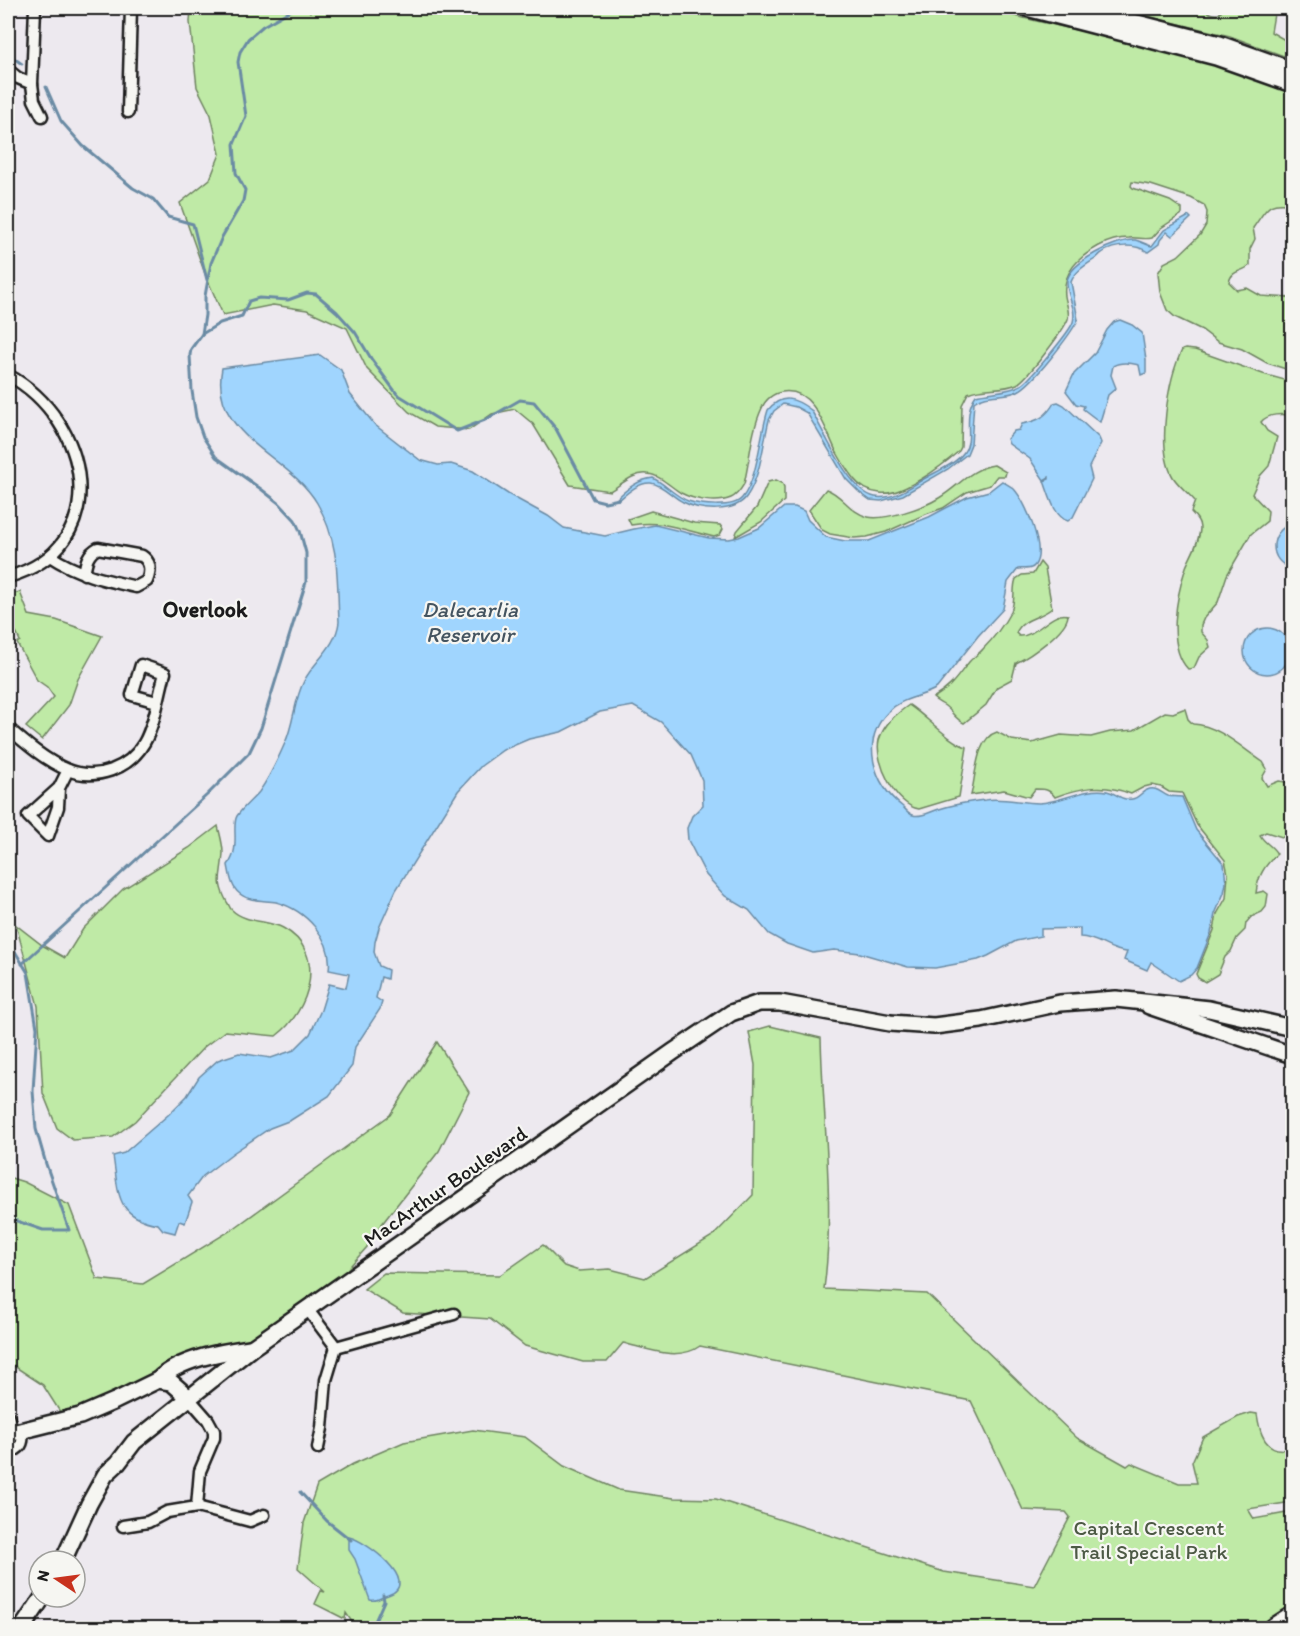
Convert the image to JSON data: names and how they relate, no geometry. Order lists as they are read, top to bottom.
{
  "streets": {
    "main road": ["MacArthur Boulevard"]
  },
  "districts": ["Overlook"],
  "water": ["Dalecarlia Reservoir"],
  "parks": ["Capital Crescent Trail Special Park"],
  "north": "left"
}
